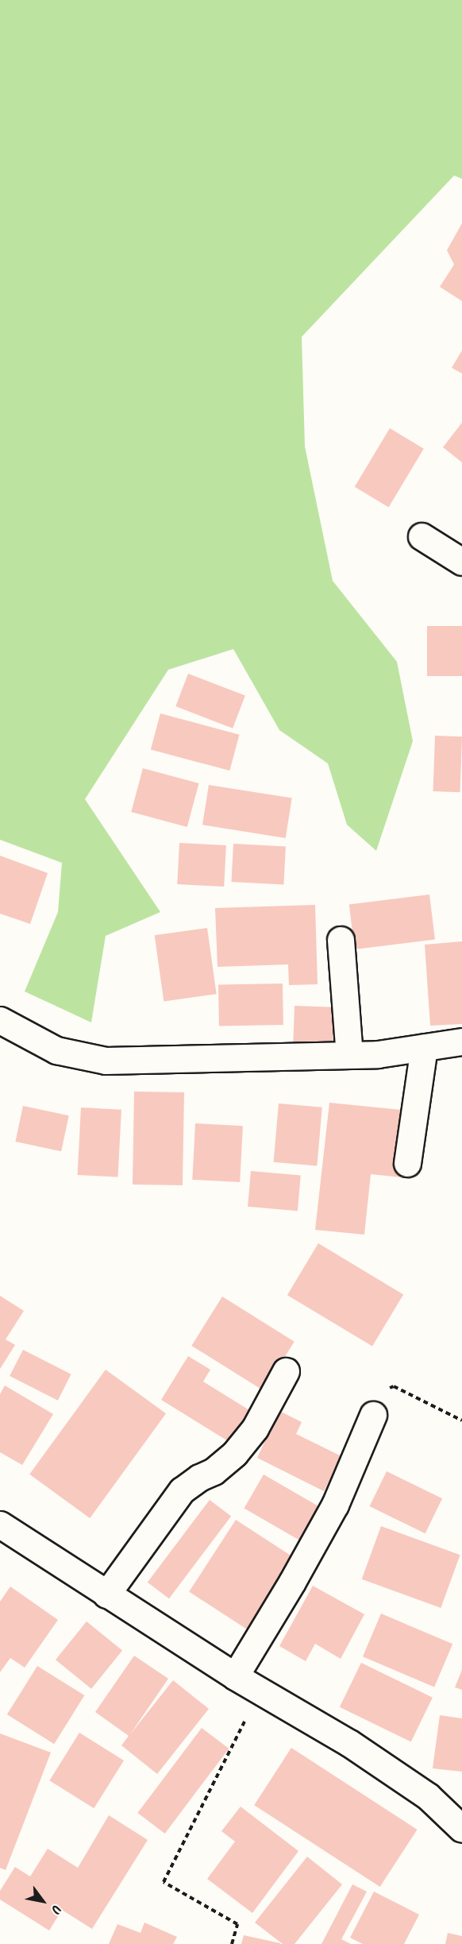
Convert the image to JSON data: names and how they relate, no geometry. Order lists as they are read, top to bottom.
{
  "north": "bottom right"
}
